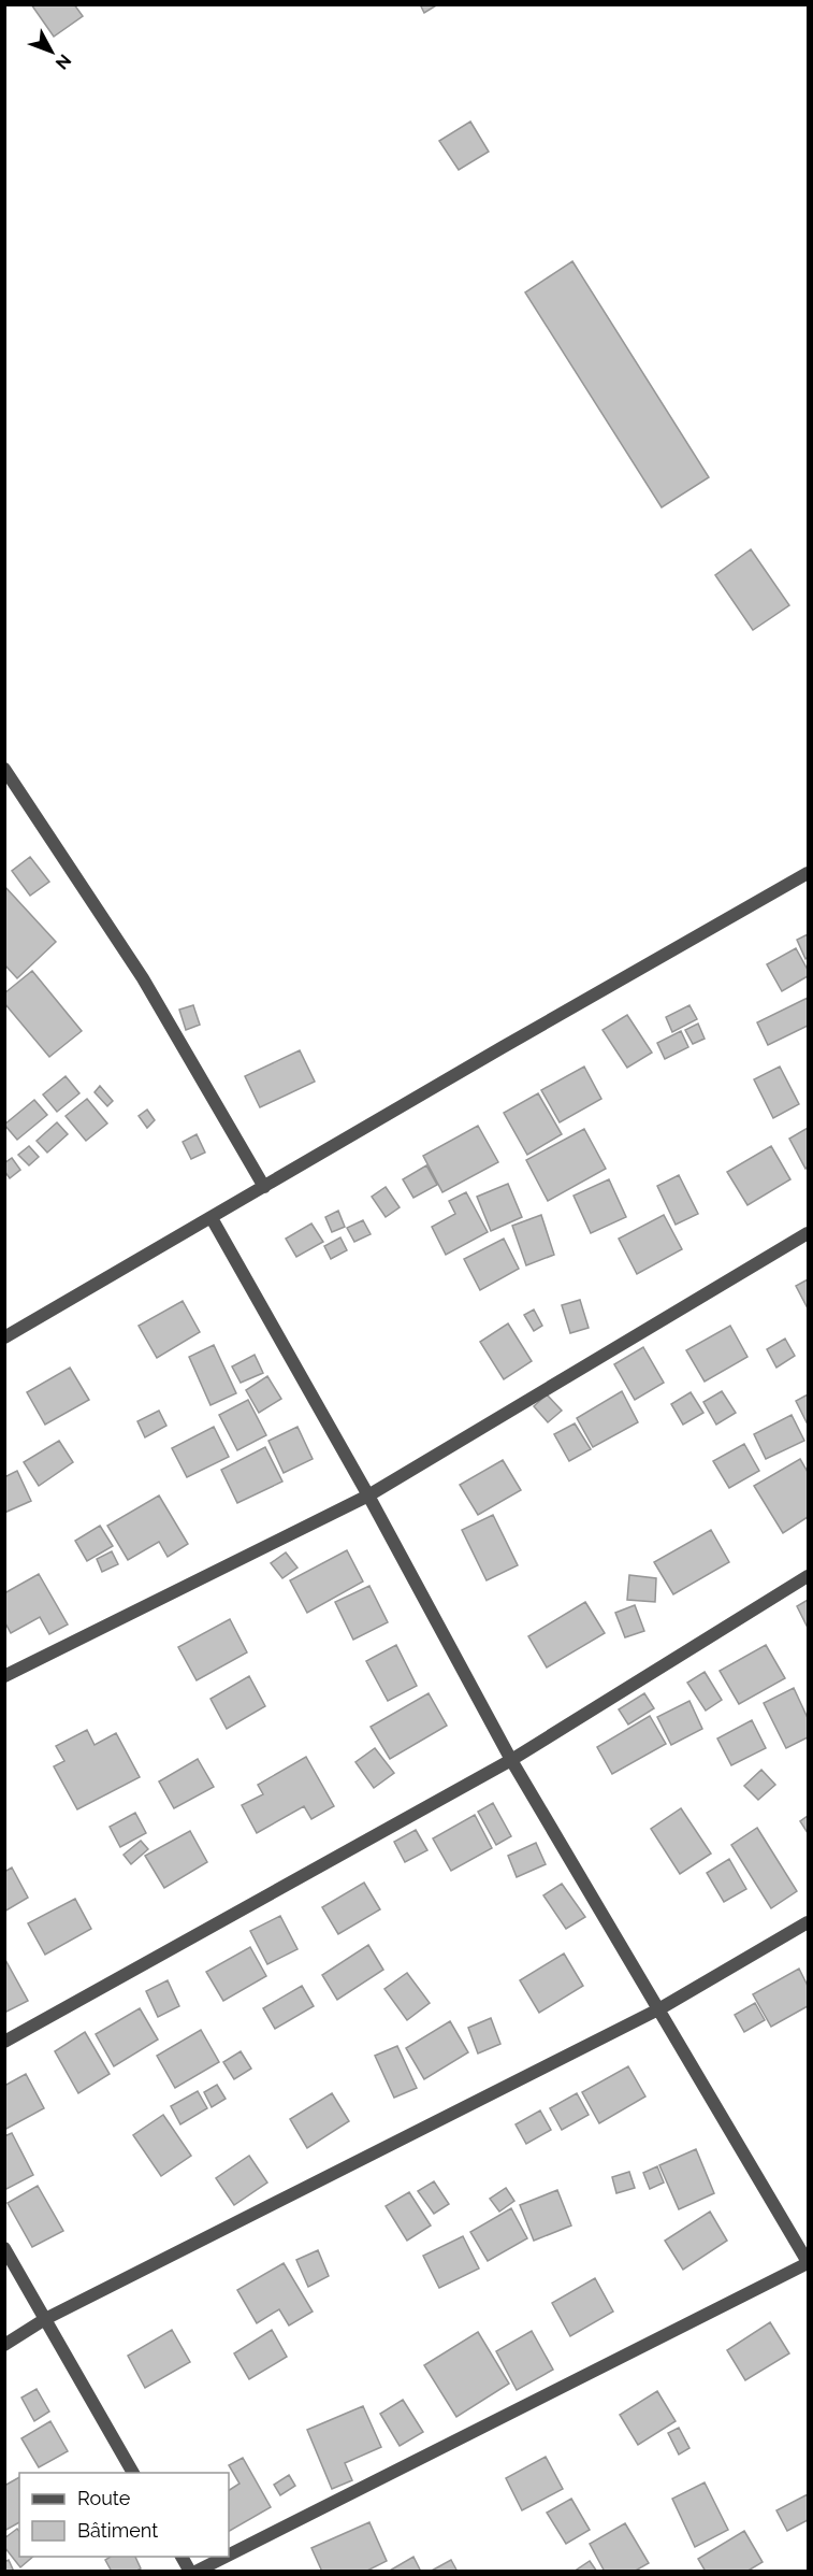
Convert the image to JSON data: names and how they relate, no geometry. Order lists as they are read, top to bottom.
{
  "legend": ["Route", "Bâtiment"],
  "north": "bottom right"
}
